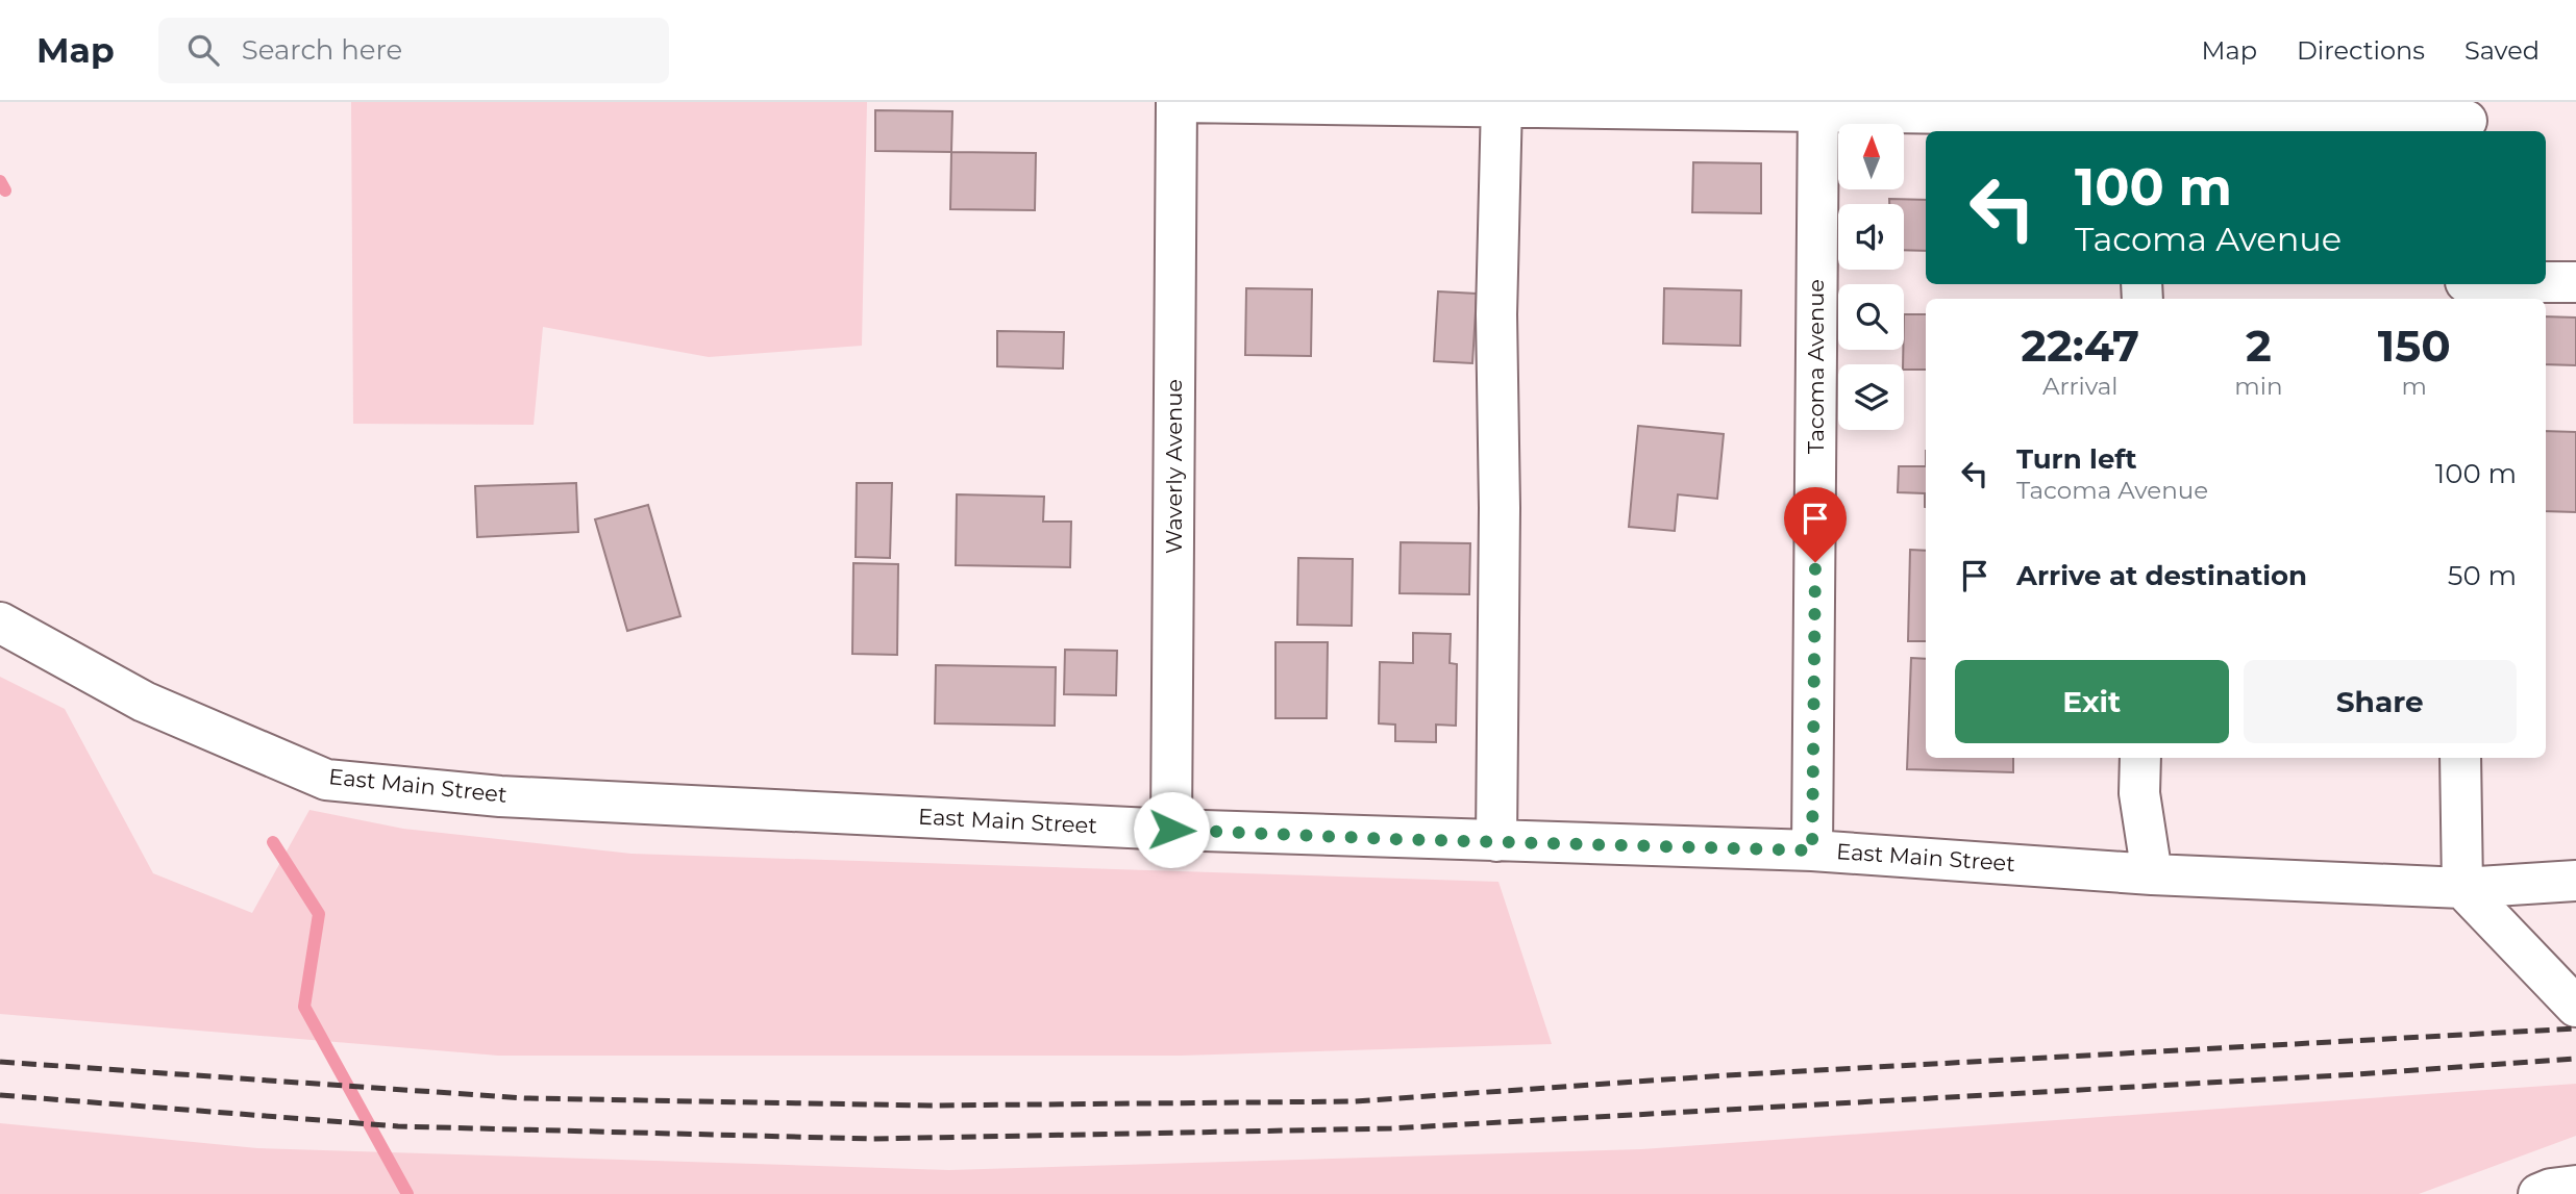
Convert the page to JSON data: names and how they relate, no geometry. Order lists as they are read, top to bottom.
{
  "streets": {
    "street": ["Tacoma Avenue", "Waverly Avenue", "East Main Street"]
  },
  "crossings": [
    ["Tacoma Avenue", "East Main Street"],
    ["Waverly Avenue", "East Main Street"]
  ],
  "north": "top",
  "page": {
    "header": "Map",
    "search": "Search here",
    "nav": ["Map", "Directions", "Saved"],
    "turn": ["100 m", "Tacoma Avenue"],
    "eta": [
      "22:47",
      "Arrival",
      "2",
      "min",
      "150",
      "m"
    ],
    "list": [
      {
        "name": "Turn left",
        "note": "Tacoma Avenue",
        "value": "100 m"
      },
      {
        "name": "Arrive at destination",
        "value": "50 m"
      }
    ],
    "buttons": ["Exit", "Share"]
  }
}
